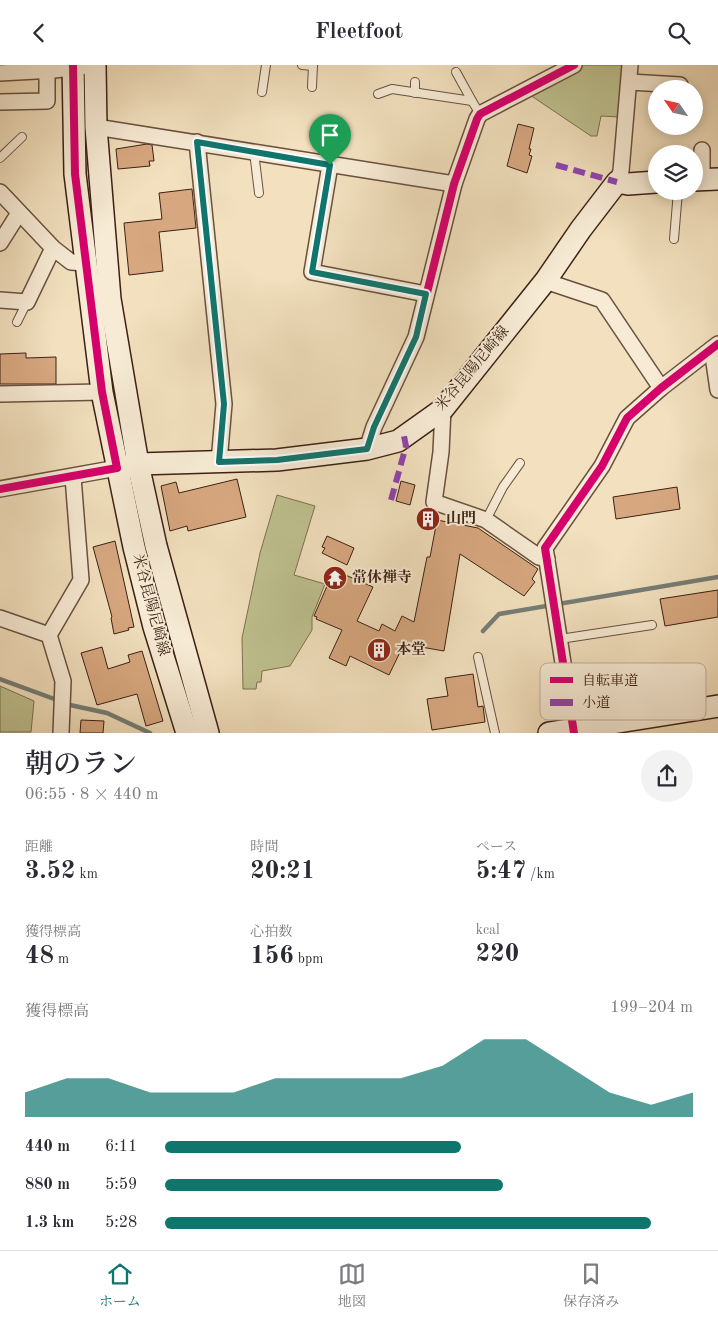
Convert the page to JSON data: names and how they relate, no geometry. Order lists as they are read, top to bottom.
{
  "streets": {
    "main road": ["米谷昆陽尼崎線"]
  },
  "places": {
    "building": ["山門", "本堂"],
    "temple": ["常休禅寺"]
  },
  "legend": ["自転車道", "小道"],
  "north": "top left",
  "page": {
    "header": "Fleetfoot",
    "heading": ["朝のラン", "06:55 · 8 × 440 m"],
    "stats": [
      ["距離", "3.52 km"],
      ["時間", "20:21"],
      ["ペース", "5:47 /km"],
      ["獲得標高", "48 m"],
      ["心拍数", "156 bpm"],
      ["kcal", "220"]
    ],
    "chart": ["獲得標高", "199–204 m"],
    "list": [
      {
        "name": "440 m",
        "note": "6:11"
      },
      {
        "name": "880 m",
        "note": "5:59"
      },
      {
        "name": "1.3 km",
        "note": "5:28"
      }
    ],
    "tabs": ["ホーム", "地図", "保存済み"]
  }
}
